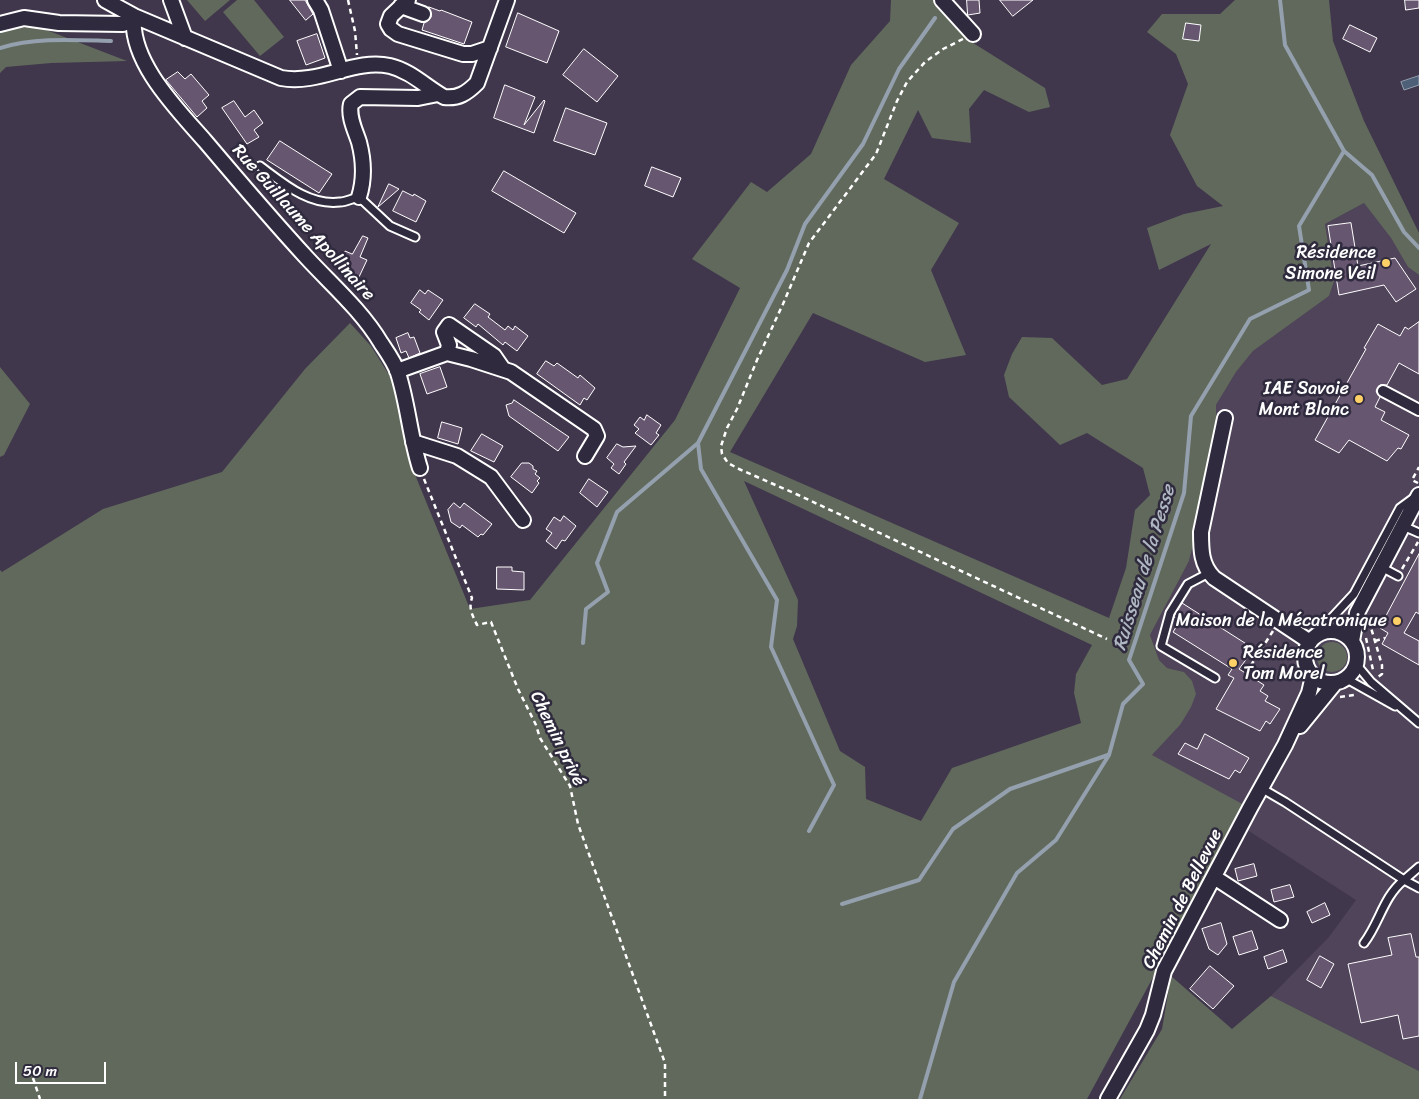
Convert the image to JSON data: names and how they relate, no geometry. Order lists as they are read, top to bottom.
{
  "streets": {
    "street": ["Rue Guillaume Apollinaire", "Chemin de Bellevue"],
    "path": ["Chemin privé"]
  },
  "crossings": [
    ["Rue Guillaume Apollinaire", "Chemin privé"]
  ],
  "water": ["Ruisseau de la Pesse"],
  "places": [
    "Résidence Simone Veil",
    "IAE Savoie Mont Blanc",
    "Maison de la Mécatronique",
    "Résidence Tom Morel"
  ],
  "scale_bar": "50 m"
}
